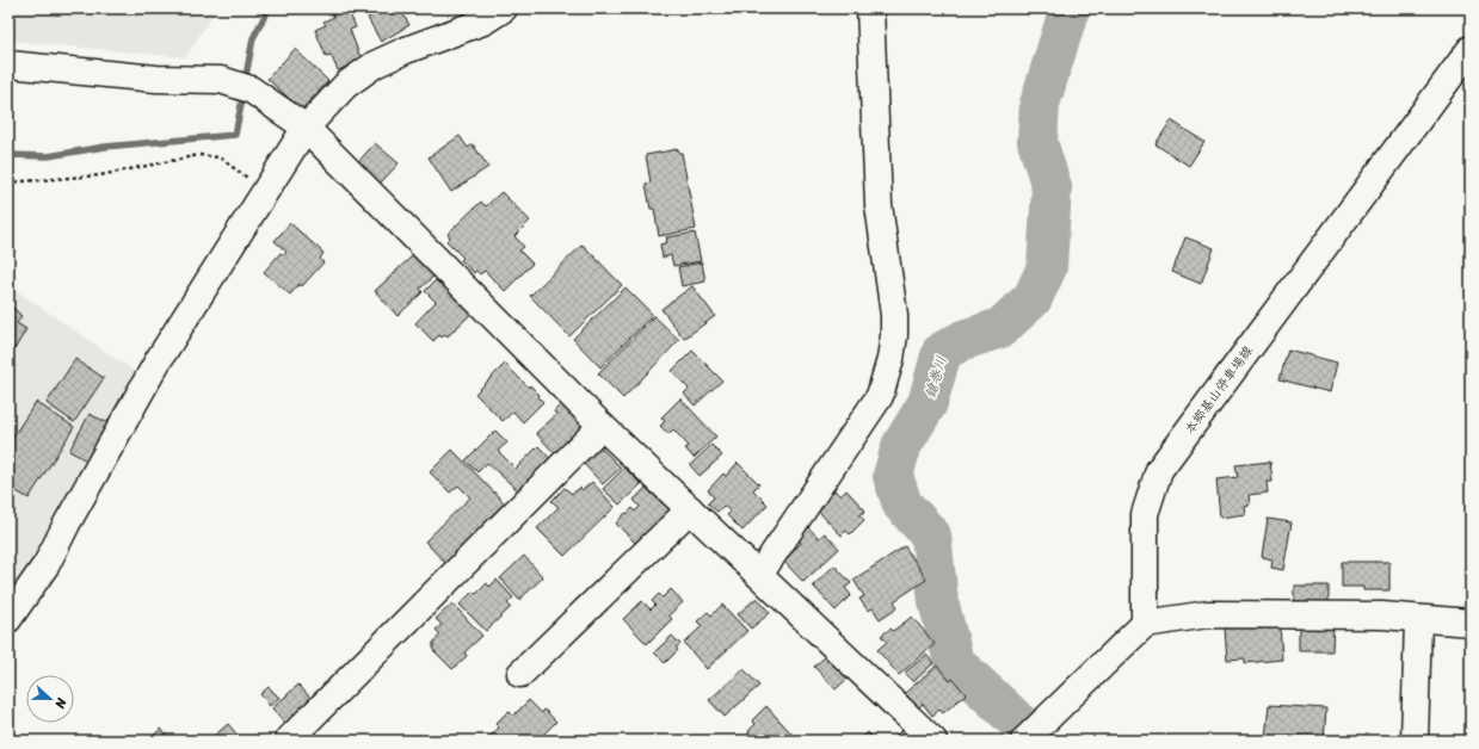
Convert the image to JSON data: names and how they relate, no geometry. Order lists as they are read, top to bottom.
{
  "streets": {
    "street": ["本郷基山停車場線"]
  },
  "water": ["鎗巻川"],
  "north": "right"
}
